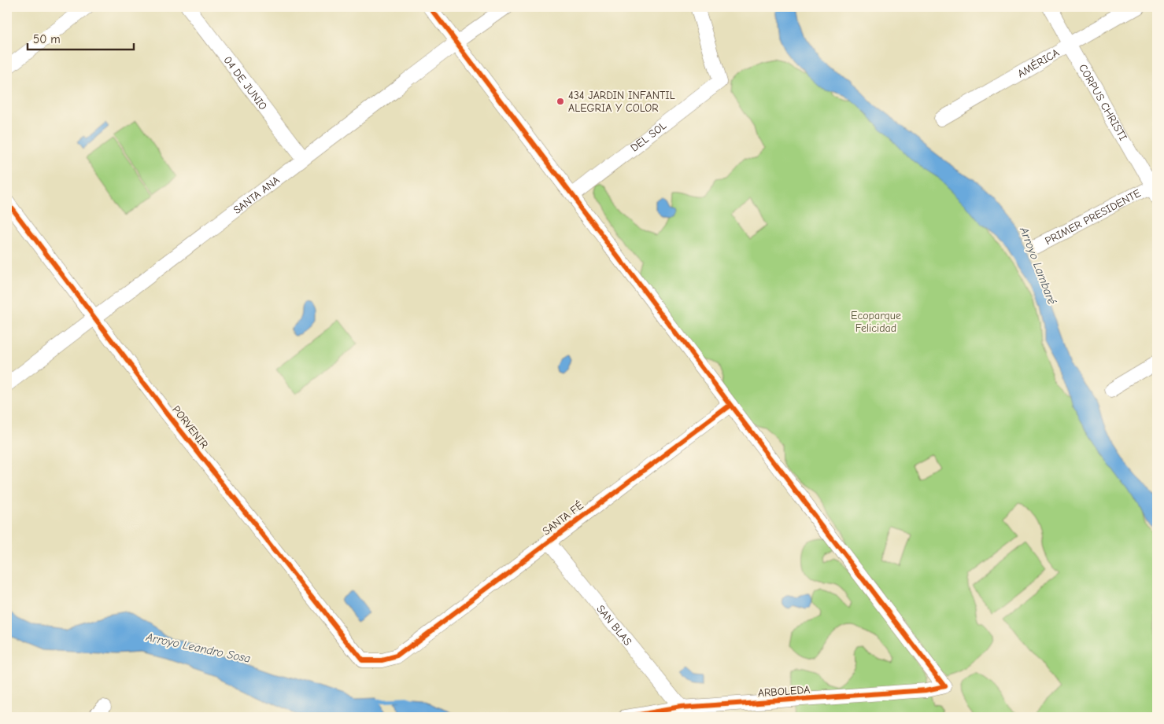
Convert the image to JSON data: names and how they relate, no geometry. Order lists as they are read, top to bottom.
{
  "streets": {
    "street": [
      "AMÉRICA",
      "04 DE JUNIO",
      "CORPUS CHRISTI",
      "DEL SOL",
      "SANTA ANA",
      "PRIMER PRESIDENTE",
      "PORVENIR",
      "SANTA FÉ",
      "SAN BLAS",
      "ARBOLEDA"
    ]
  },
  "crossings": [
    ["AMÉRICA", "CORPUS CHRISTI"],
    ["04 DE JUNIO", "SANTA ANA"],
    ["CORPUS CHRISTI", "PRIMER PRESIDENTE"],
    ["SANTA ANA", "PORVENIR"],
    ["PORVENIR", "SANTA FÉ"],
    ["SANTA FÉ", "SAN BLAS"],
    ["SANTA FÉ", "ARBOLEDA"],
    ["SAN BLAS", "ARBOLEDA"]
  ],
  "water": ["Arroyo Lambaré", "Arroyo Leandro Sosa"],
  "parks": ["Ecoparque Felicidad"],
  "places": ["434 JARDIN INFANTIL ALEGRIA Y COLOR"],
  "scale_bar": "50 m"
}
